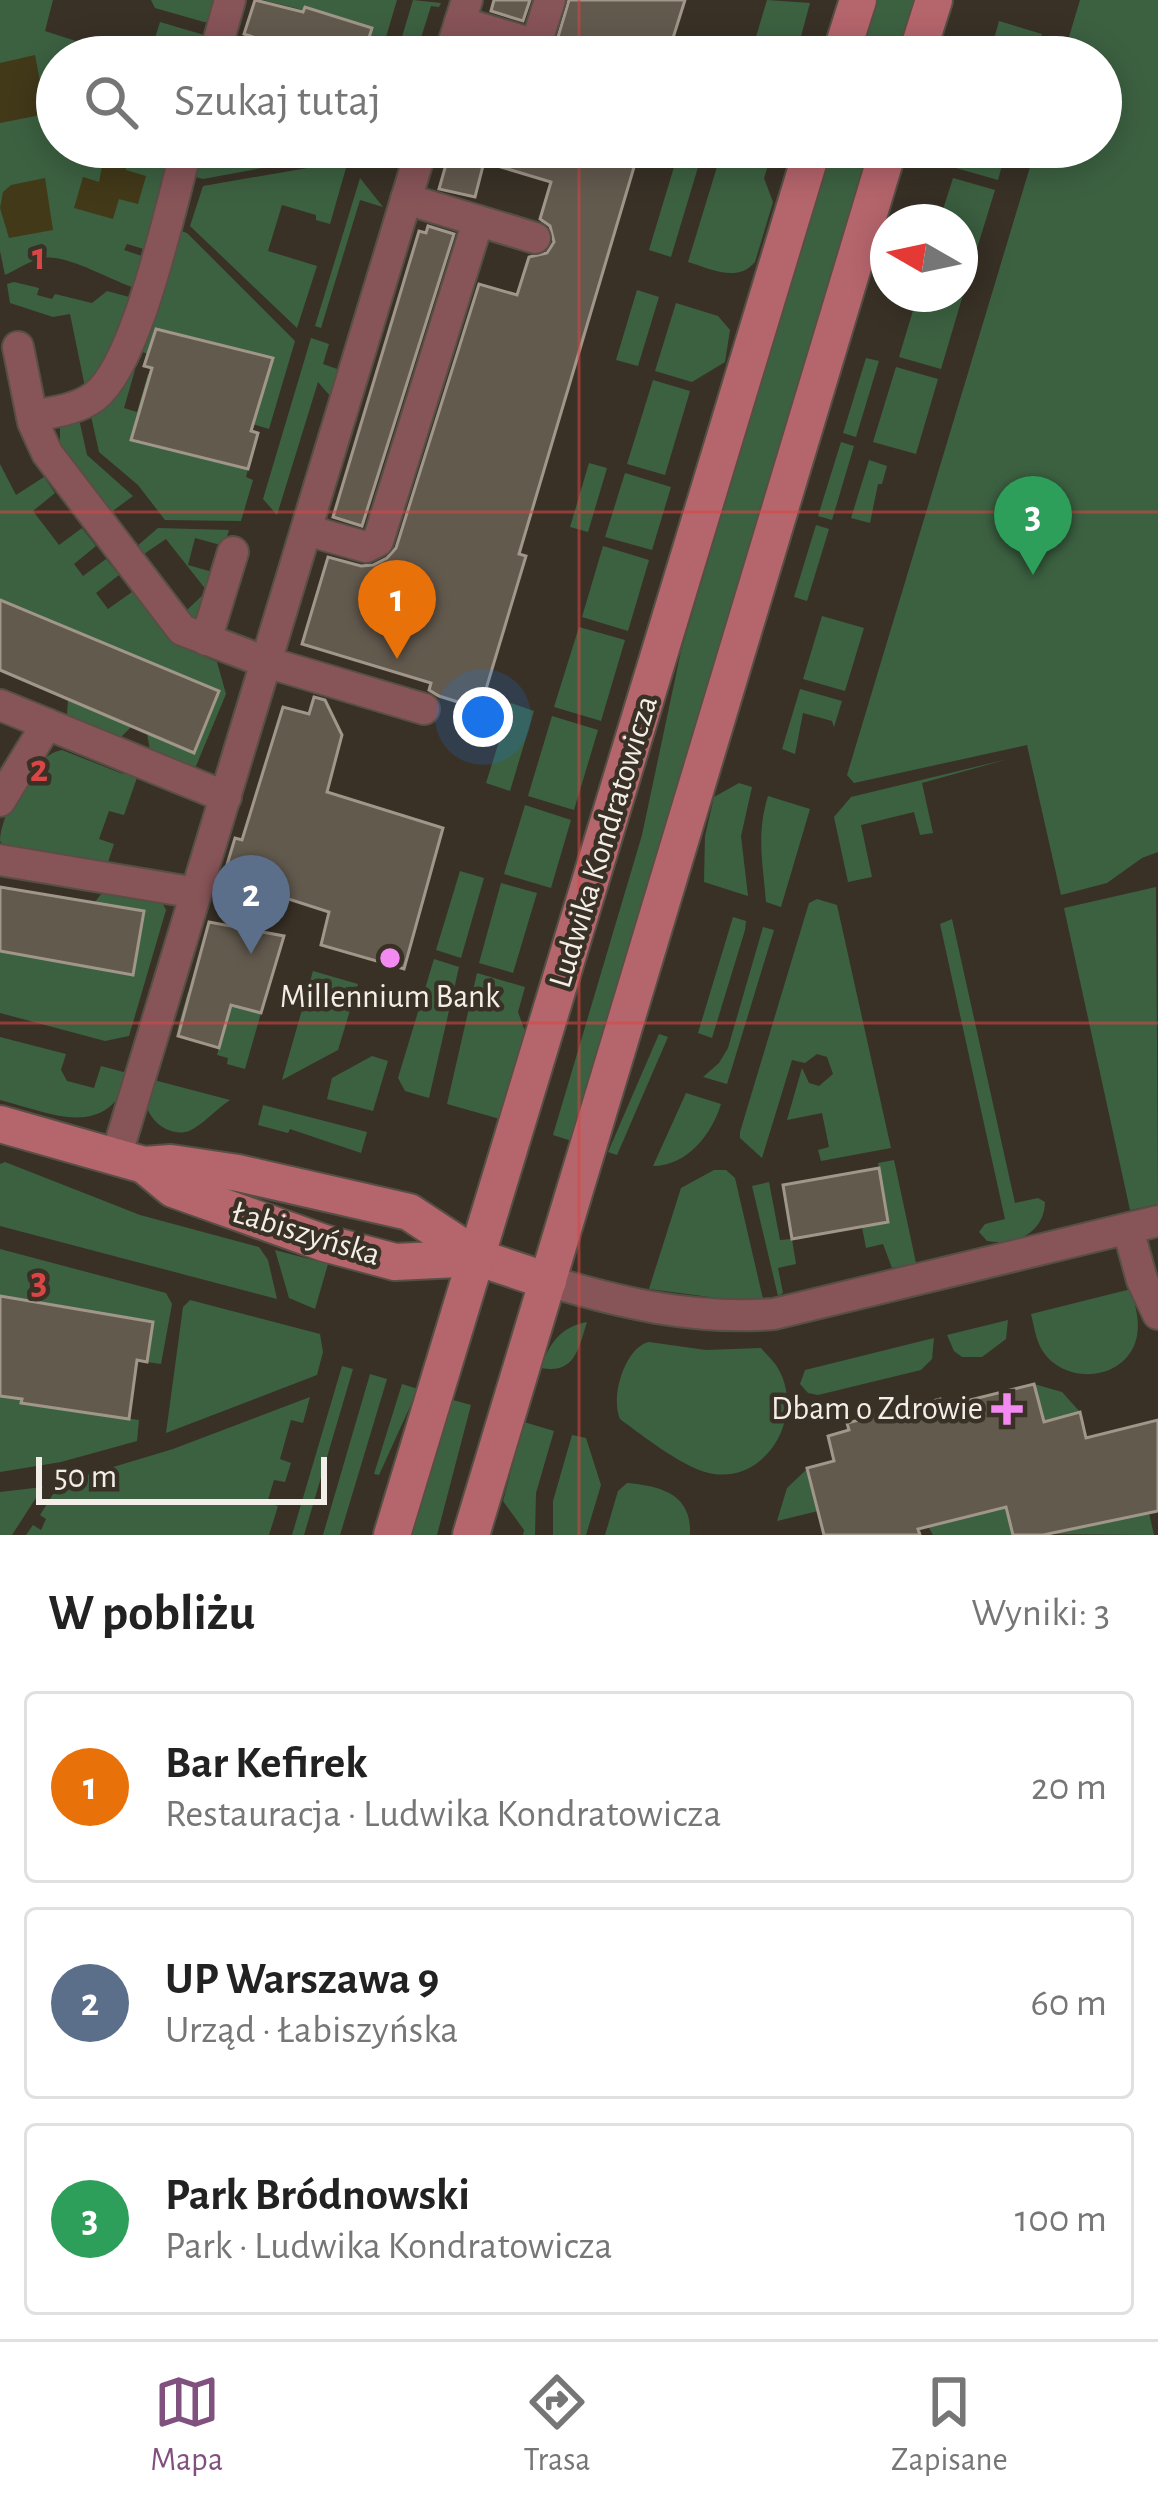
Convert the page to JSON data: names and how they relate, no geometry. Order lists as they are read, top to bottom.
{
  "streets": {
    "main road": ["Ludwika Kondratowicza", "Łabiszyńska"]
  },
  "crossings": [
    ["Ludwika Kondratowicza", "Łabiszyńska"]
  ],
  "places": {
    "other": ["Millennium Bank"],
    "health": ["Dbam o Zdrowie"]
  },
  "scale_bar": "50 m",
  "north": "left",
  "page": {
    "search": "Szukaj tutaj",
    "pins": ["3", "1", "2"],
    "scale": "50 m",
    "heading": ["W pobliżu", "Wyniki: 3"],
    "list": [
      {
        "mark": "1",
        "name": "Bar Kefirek",
        "note": "Restauracja · Ludwika Kondratowicza",
        "value": "20 m"
      },
      {
        "mark": "2",
        "name": "UP Warszawa 9",
        "note": "Urząd · Łabiszyńska",
        "value": "60 m"
      },
      {
        "mark": "3",
        "name": "Park Bródnowski",
        "note": "Park · Ludwika Kondratowicza",
        "value": "100 m"
      }
    ],
    "nav": ["Mapa", "Trasa", "Zapisane"]
  },
  "grid": {
    "rows": ["1", "2", "3"]
  }
}
